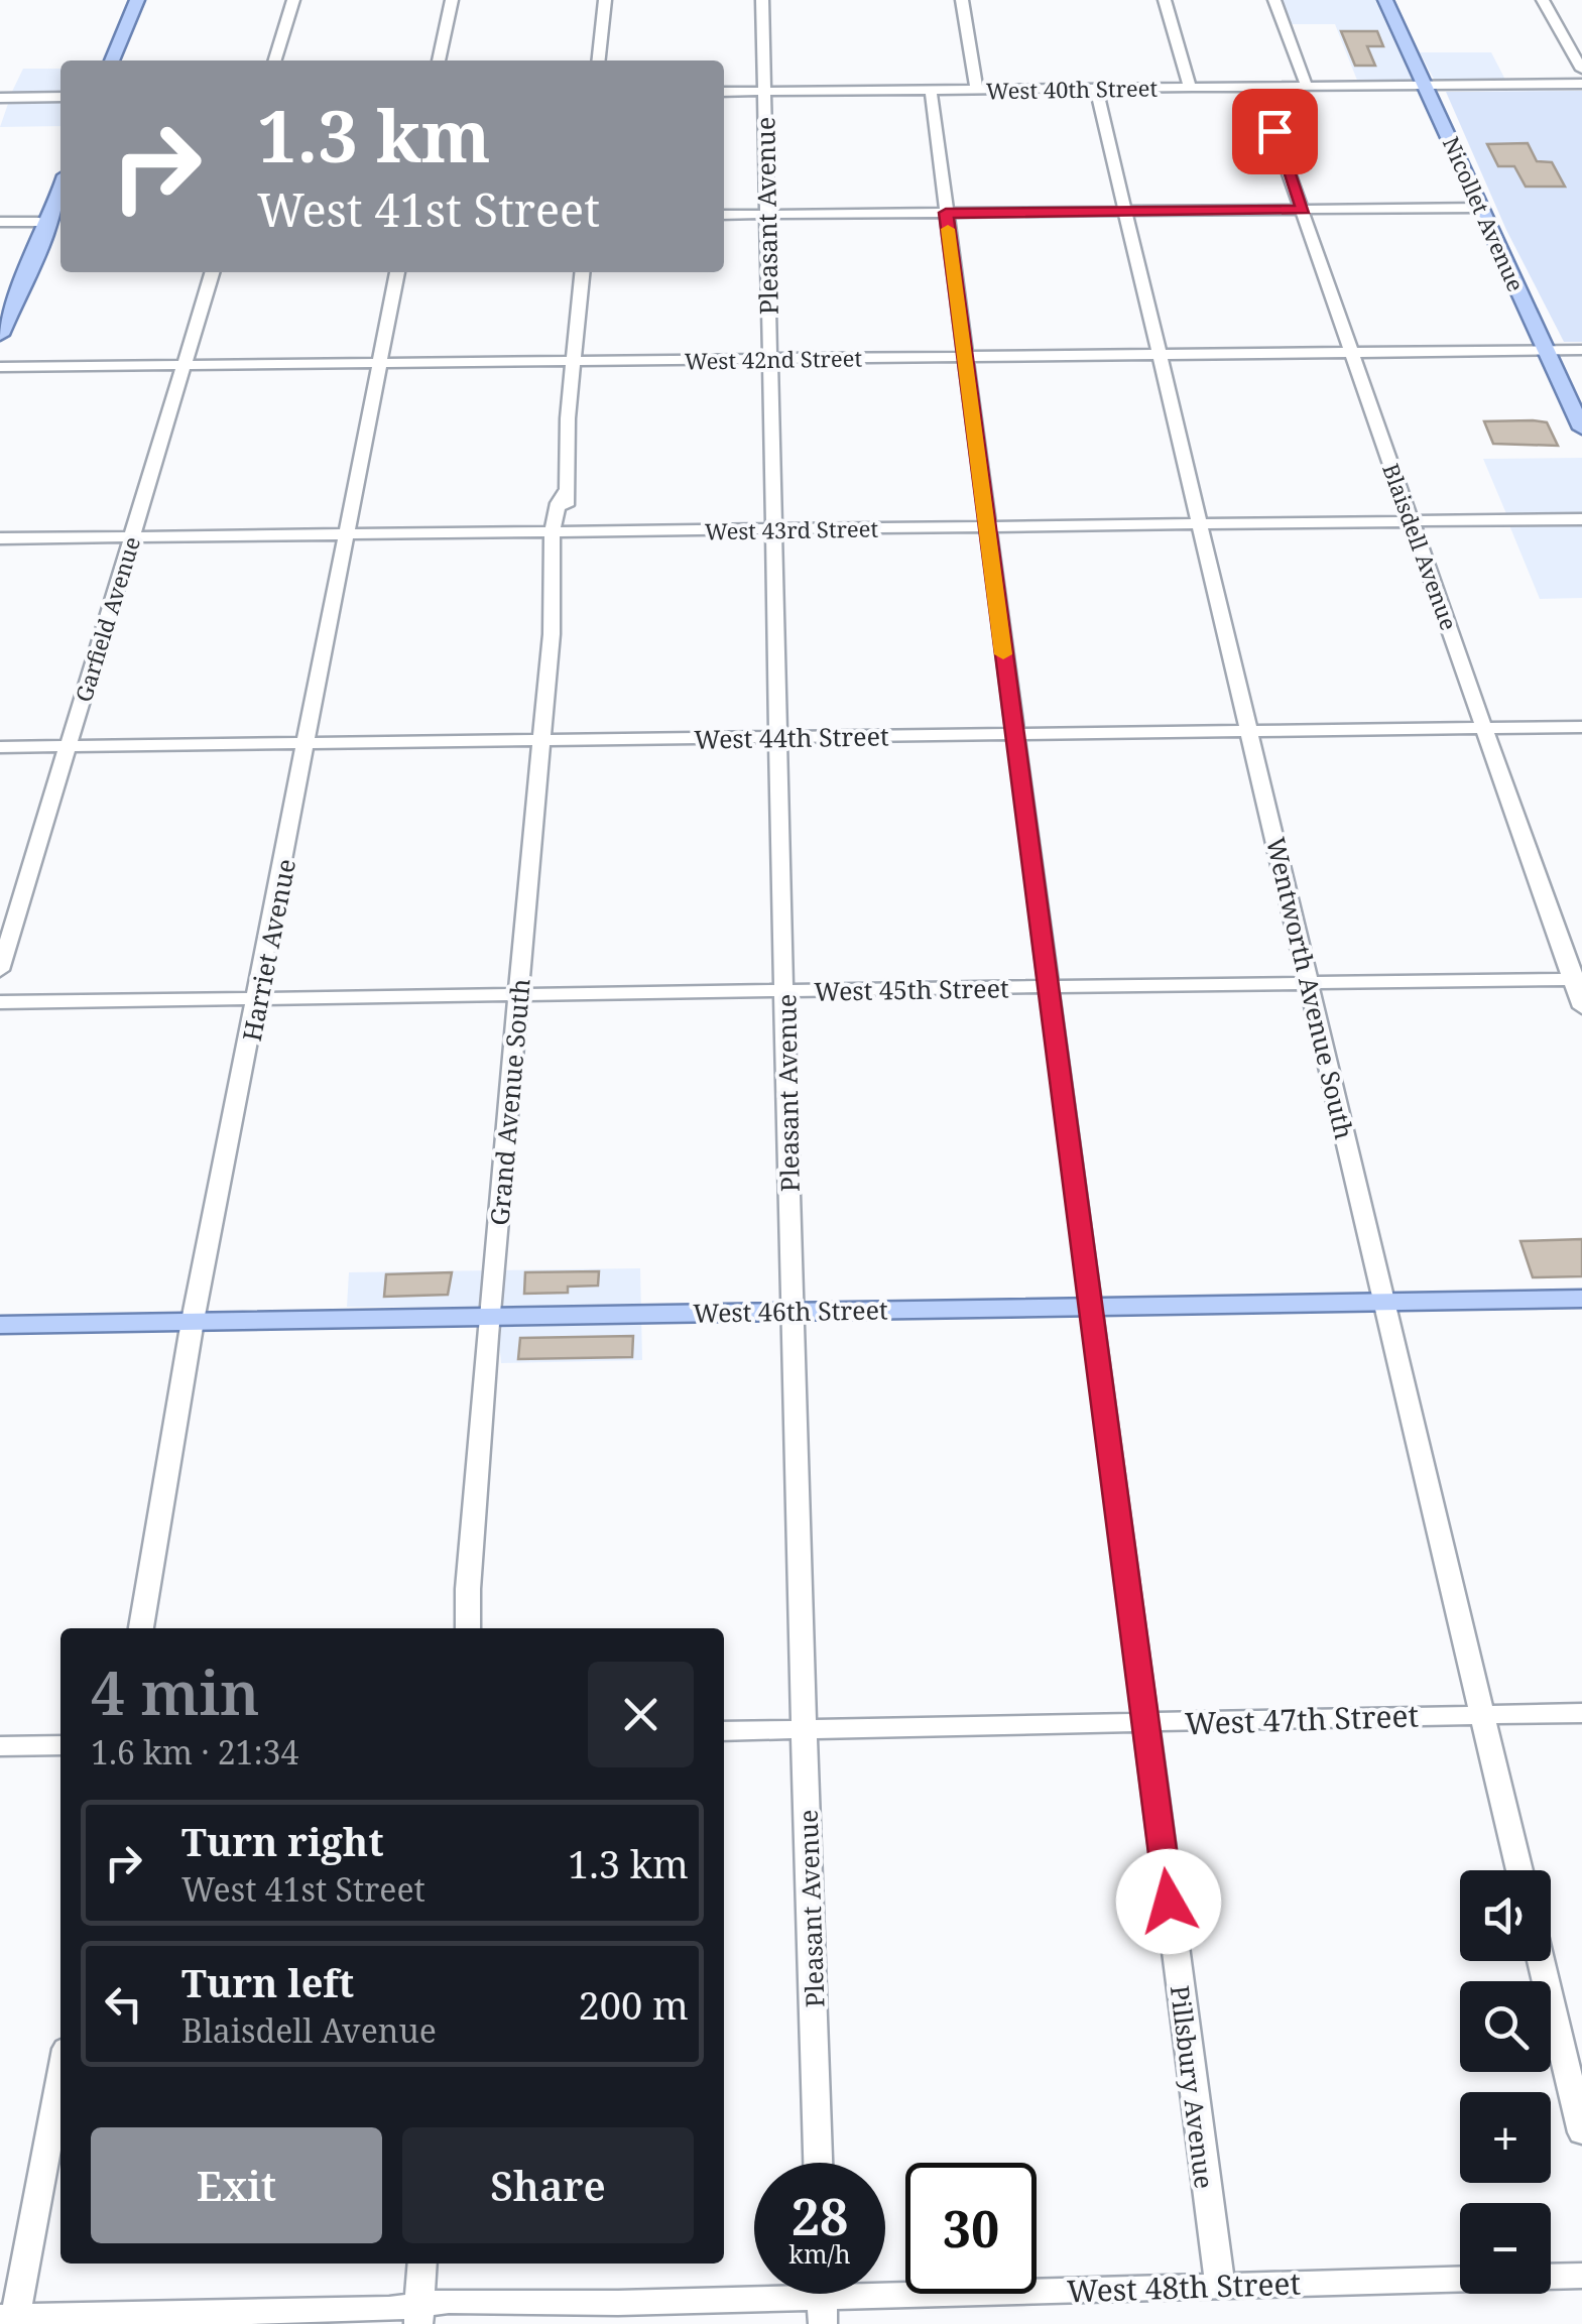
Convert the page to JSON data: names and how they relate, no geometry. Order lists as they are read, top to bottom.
{
  "streets": {
    "main road": ["Nicollet Avenue", "West 46th Street"],
    "street": [
      "West 40th Street",
      "Pleasant Avenue",
      "West 42nd Street",
      "West 43rd Street",
      "Blaisdell Avenue",
      "Garfield Avenue",
      "West 44th Street",
      "Harriet Avenue",
      "Wentworth Avenue South",
      "West 45th Street",
      "Grand Avenue South",
      "West 47th Street",
      "Pillsbury Avenue",
      "West 48th Street"
    ]
  },
  "crossings": [
    ["West 40th Street", "Nicollet Avenue"],
    ["West 40th Street", "Pleasant Avenue"],
    ["West 40th Street", "Blaisdell Avenue"],
    ["West 40th Street", "Wentworth Avenue South"],
    ["West 40th Street", "Pillsbury Avenue"],
    ["Nicollet Avenue", "West 42nd Street"],
    ["Pleasant Avenue", "West 42nd Street"],
    ["Pleasant Avenue", "West 43rd Street"],
    ["Pleasant Avenue", "West 44th Street"],
    ["Pleasant Avenue", "West 45th Street"],
    ["Pleasant Avenue", "West 46th Street"],
    ["Pleasant Avenue", "West 47th Street"],
    ["West 42nd Street", "Blaisdell Avenue"],
    ["West 42nd Street", "Garfield Avenue"],
    ["West 42nd Street", "Harriet Avenue"],
    ["West 42nd Street", "Wentworth Avenue South"],
    ["West 42nd Street", "Grand Avenue South"],
    ["West 42nd Street", "Pillsbury Avenue"],
    ["West 43rd Street", "Blaisdell Avenue"],
    ["West 43rd Street", "Garfield Avenue"],
    ["West 43rd Street", "Harriet Avenue"],
    ["West 43rd Street", "Wentworth Avenue South"],
    ["West 43rd Street", "Grand Avenue South"],
    ["West 43rd Street", "Pillsbury Avenue"],
    ["Blaisdell Avenue", "West 44th Street"],
    ["Blaisdell Avenue", "West 45th Street"],
    ["Garfield Avenue", "West 44th Street"],
    ["West 44th Street", "Harriet Avenue"],
    ["West 44th Street", "Wentworth Avenue South"],
    ["West 44th Street", "Grand Avenue South"],
    ["West 44th Street", "Pillsbury Avenue"],
    ["Harriet Avenue", "West 45th Street"],
    ["Harriet Avenue", "West 46th Street"],
    ["Wentworth Avenue South", "West 45th Street"],
    ["Wentworth Avenue South", "West 46th Street"],
    ["Wentworth Avenue South", "West 47th Street"],
    ["West 45th Street", "Grand Avenue South"],
    ["West 45th Street", "Pillsbury Avenue"],
    ["Grand Avenue South", "West 46th Street"],
    ["West 46th Street", "Pillsbury Avenue"],
    ["West 47th Street", "Pillsbury Avenue"],
    ["Pillsbury Avenue", "West 48th Street"]
  ],
  "page": {
    "turn": ["1.3 km", "West 41st Street"],
    "heading": ["4 min", "1.6 km · 21:34"],
    "list": [
      {
        "name": "Turn right",
        "note": "West 41st Street",
        "value": "1.3 km"
      },
      {
        "name": "Turn left",
        "note": "Blaisdell Avenue",
        "value": "200 m"
      }
    ],
    "map_buttons": ["+", "−"],
    "buttons": ["Exit", "Share"],
    "speed": "28 km/h",
    "limit": "30"
  }
}
